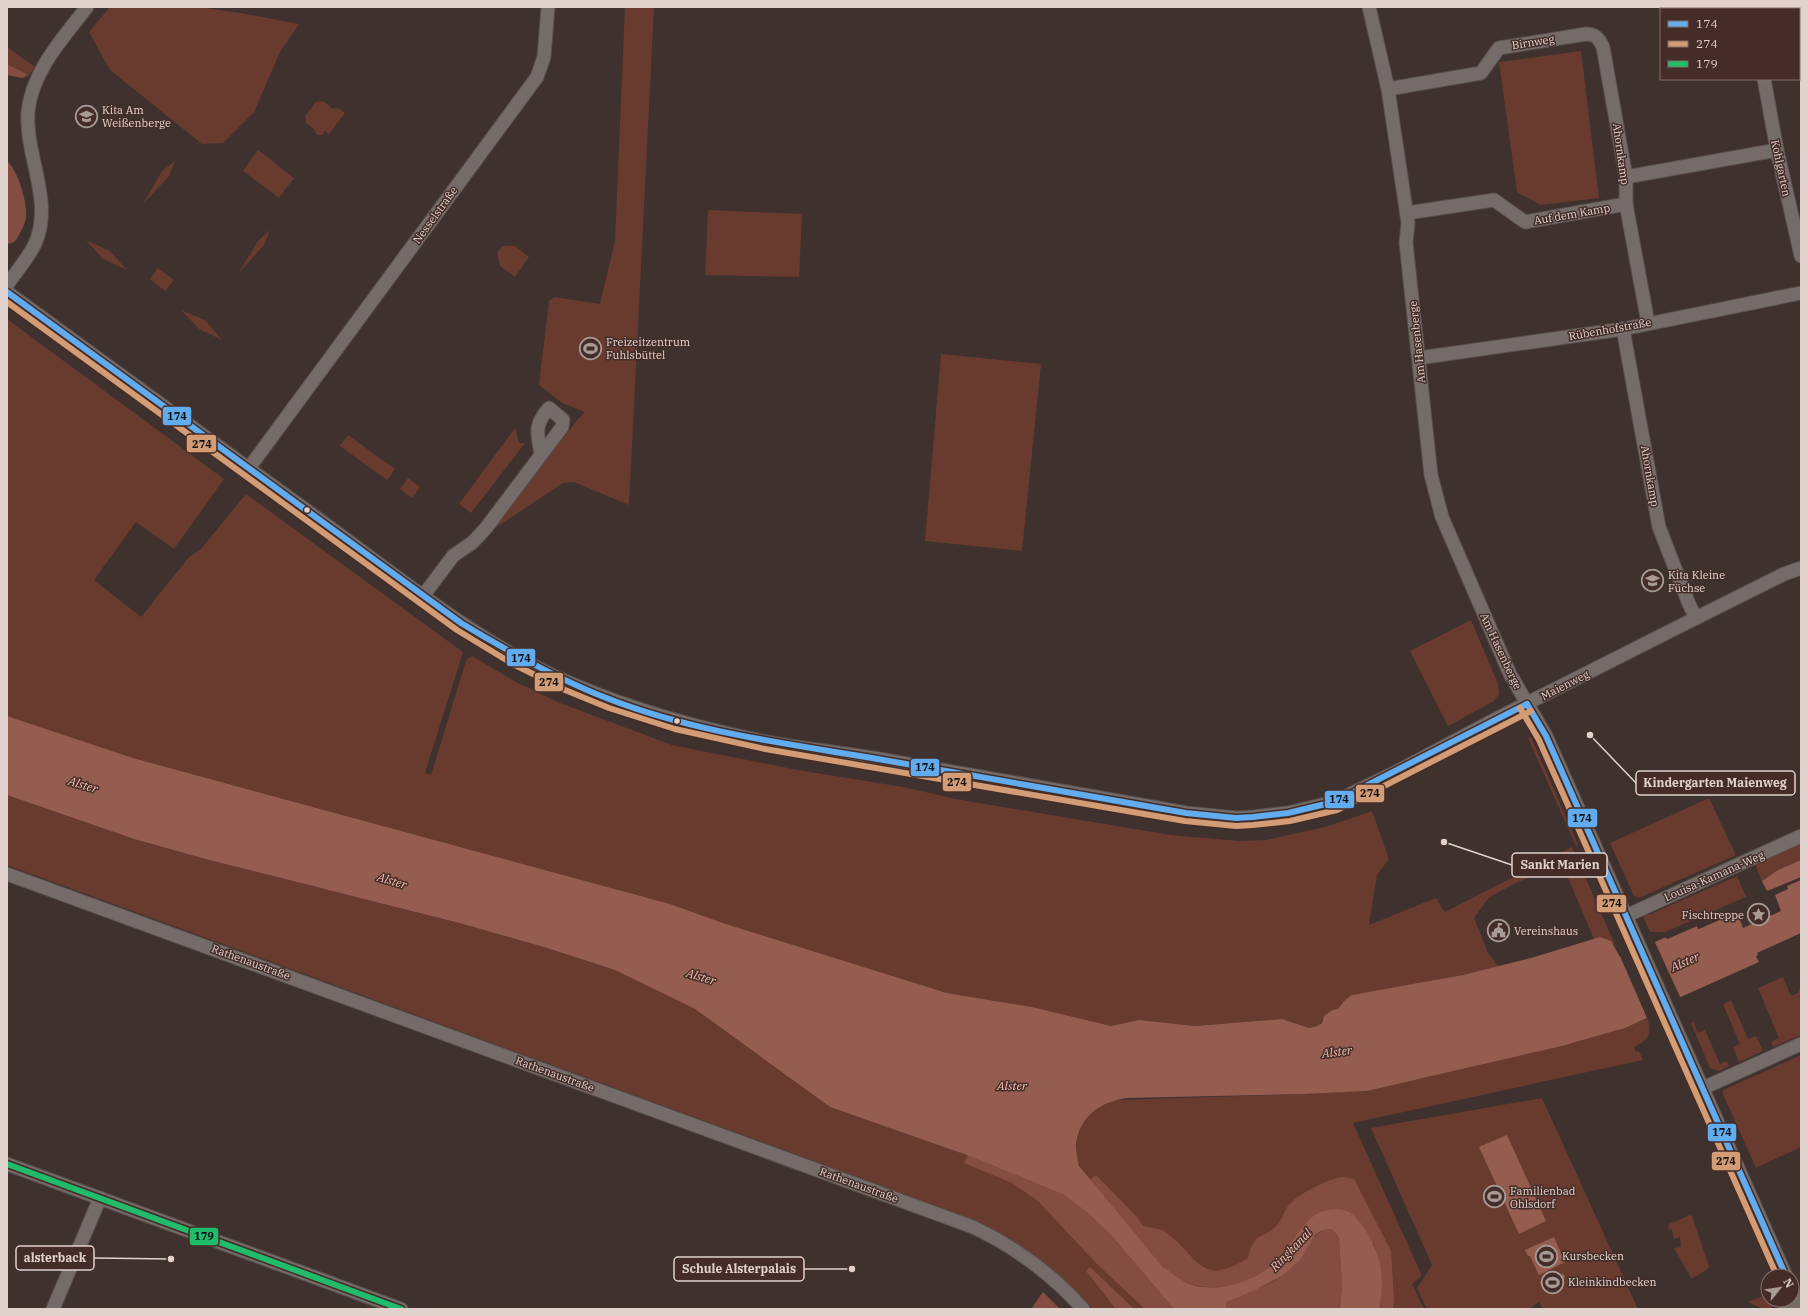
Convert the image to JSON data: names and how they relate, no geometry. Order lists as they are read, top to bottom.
{
  "streets": {
    "street": [
      "Birnweg",
      "Ahornkamp",
      "Kohlgarten",
      "Auf dem Kamp",
      "Nesselstraße",
      "Rübenhofstraße",
      "Am Hasenberge",
      "Maienweg",
      "Louisa-Kamana-Weg",
      "Rathenaustraße"
    ]
  },
  "crossings": [
    ["Birnweg", "Ahornkamp"],
    ["Birnweg", "Am Hasenberge"],
    ["Ahornkamp", "Auf dem Kamp"],
    ["Ahornkamp", "Rübenhofstraße"],
    ["Ahornkamp", "Maienweg"],
    ["Auf dem Kamp", "Am Hasenberge"],
    ["Nesselstraße", "Maienweg"],
    ["Rübenhofstraße", "Am Hasenberge"],
    ["Am Hasenberge", "Maienweg"],
    ["Am Hasenberge", "Louisa-Kamana-Weg"]
  ],
  "water": ["Alster", "Ringkanal"],
  "places": {
    "school or university": ["Kita Am Weißenberge", "Kita Kleine Füchse"],
    "sports": [
      "Freizeitzentrum Fuhlsbüttel",
      "Familienbad Ohlsdorf",
      "Kursbecken",
      "Kleinkindbecken"
    ],
    "other": [
      "Kindergarten Maienweg",
      "Sankt Marien",
      "alsterback",
      "Schule Alsterpalais"
    ],
    "place": ["Fischtreppe"],
    "public building": ["Vereinshaus"]
  },
  "lines": ["transit line 174", "transit line 274", "transit line 179"],
  "legend": ["174", "274", "179"],
  "north": "top right"
}
